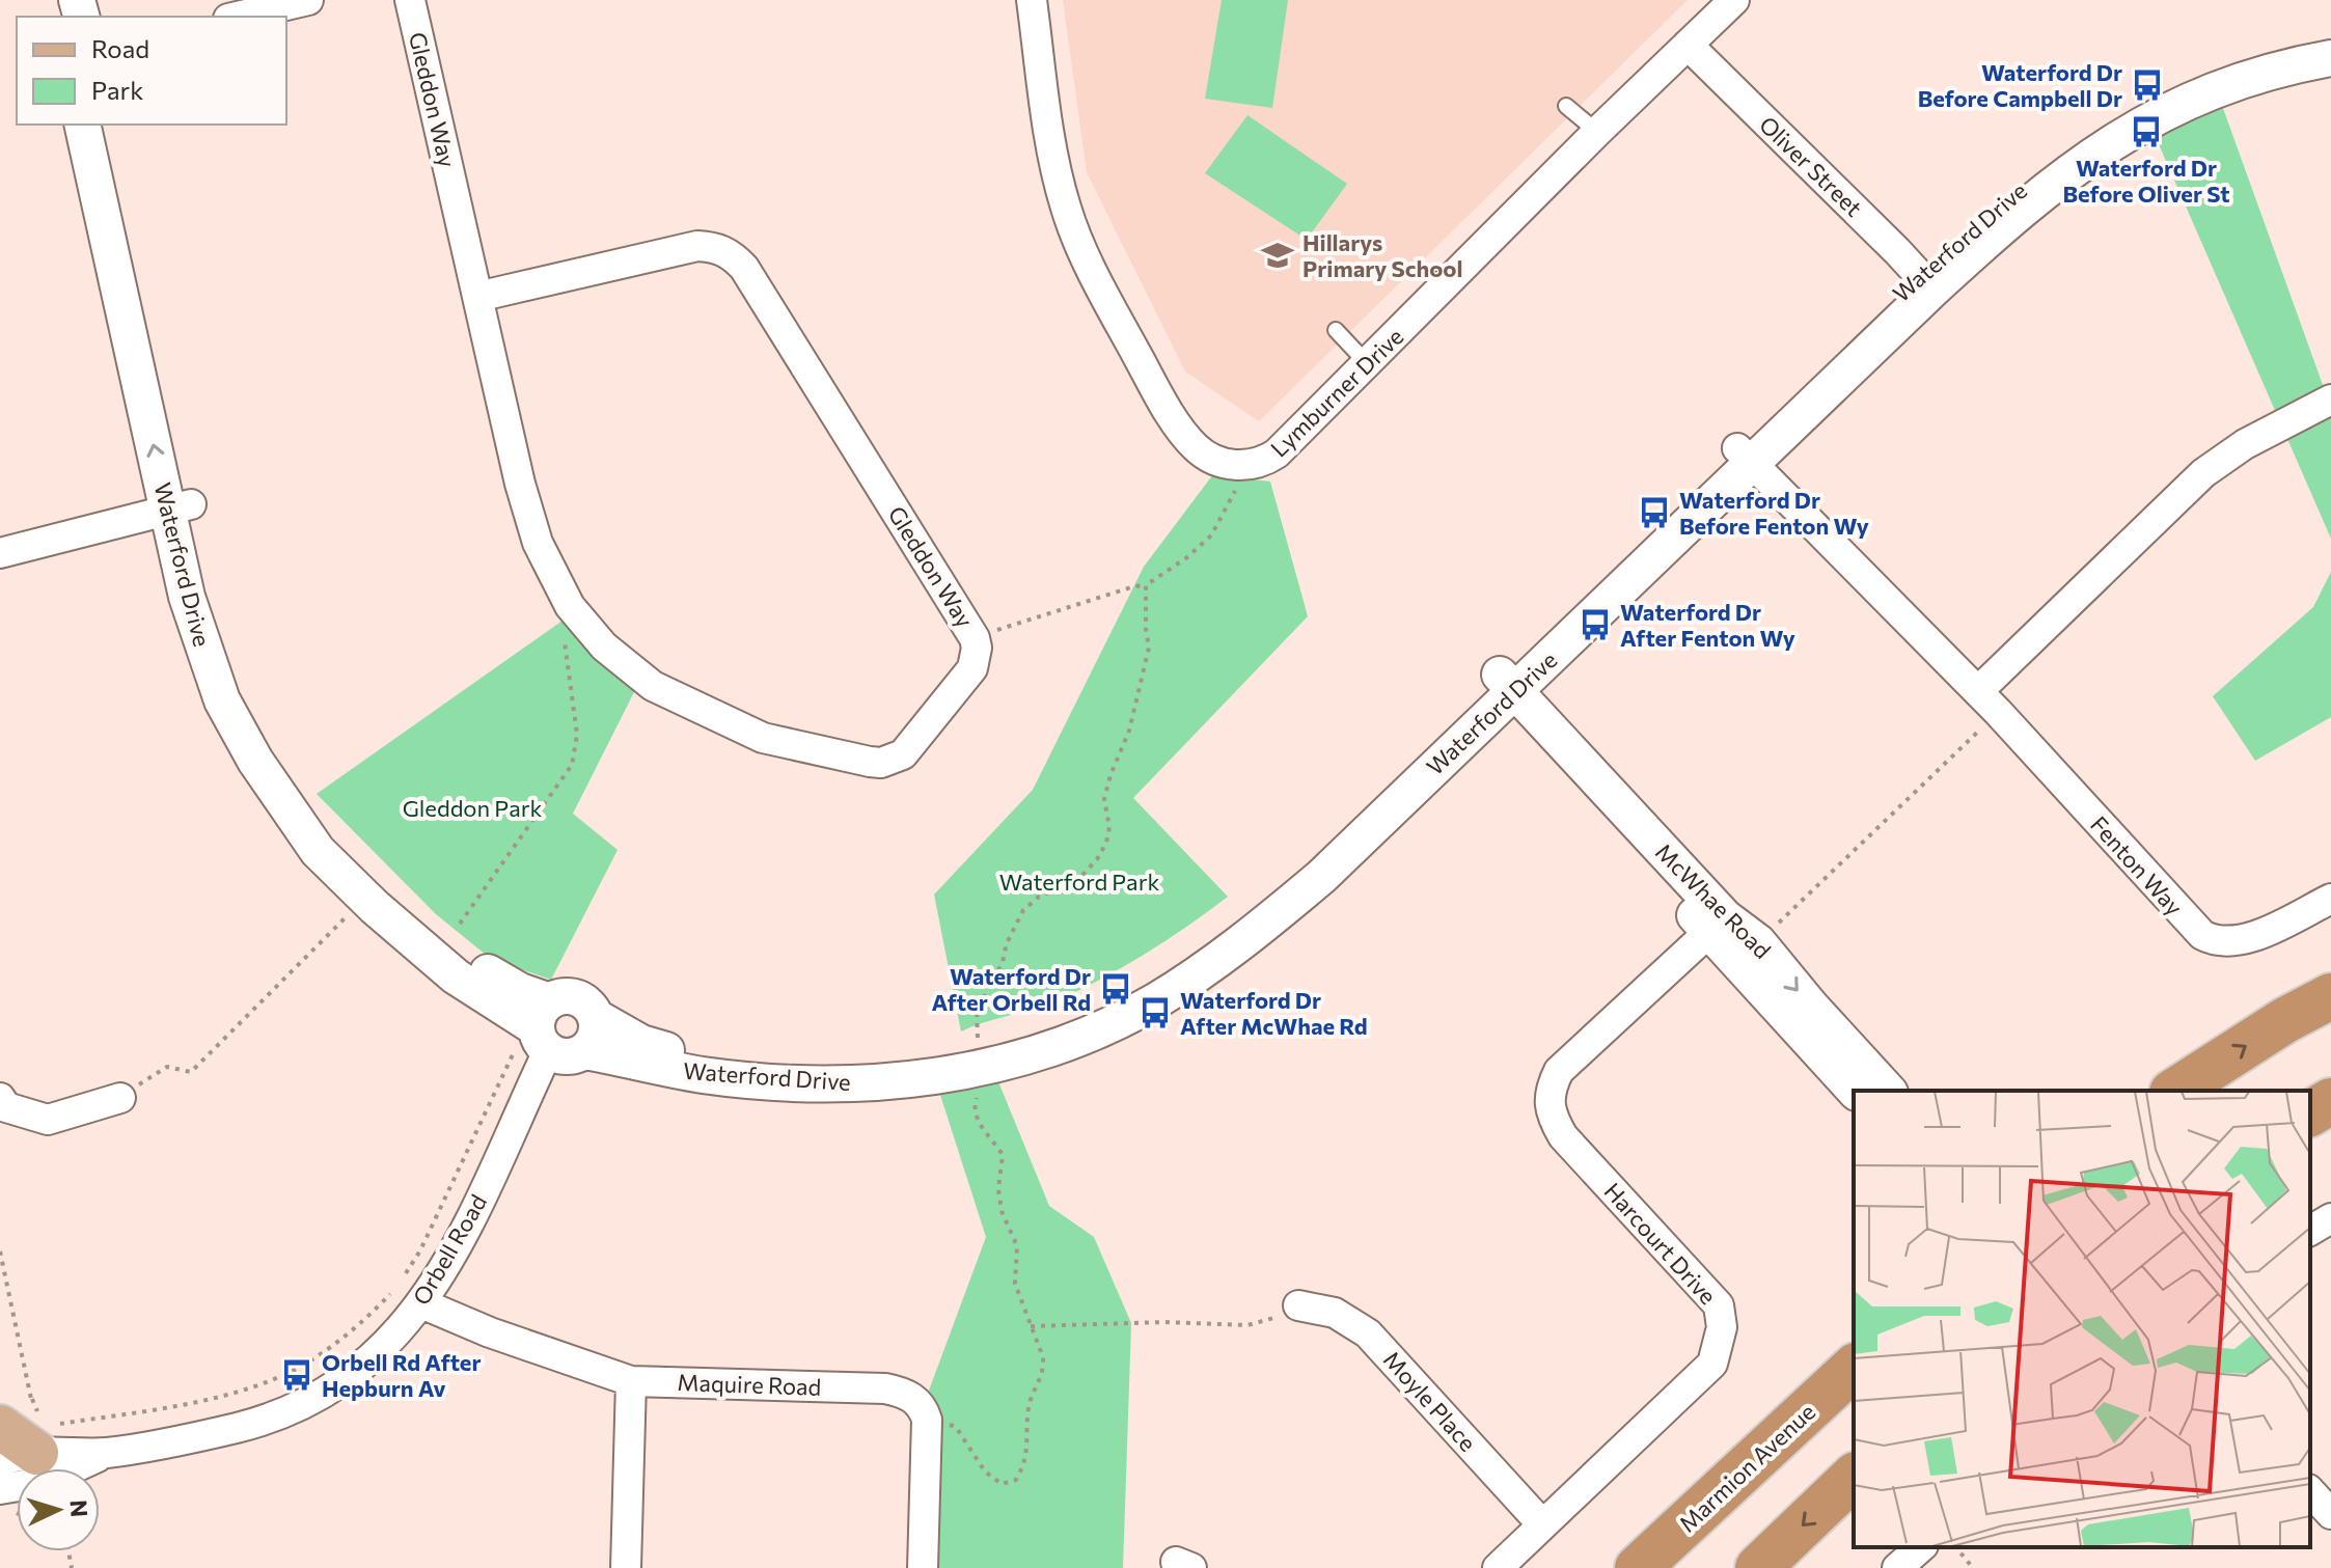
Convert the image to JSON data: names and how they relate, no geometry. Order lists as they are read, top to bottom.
{
  "streets": {
    "highway": ["Marmion Avenue"],
    "street": [
      "Gleddon Way",
      "Oliver Street",
      "Waterford Drive",
      "Lymburner Drive",
      "Fenton Way",
      "McWhae Road",
      "Harcourt Drive",
      "Orbell Road",
      "Maquire Road",
      "Moyle Place"
    ]
  },
  "crossings": [
    ["Oliver Street", "Waterford Drive"],
    ["Oliver Street", "Lymburner Drive"],
    ["Waterford Drive", "Fenton Way"],
    ["Waterford Drive", "McWhae Road"],
    ["Waterford Drive", "Orbell Road"],
    ["McWhae Road", "Harcourt Drive"],
    ["Harcourt Drive", "Moyle Place"],
    ["Orbell Road", "Maquire Road"]
  ],
  "parks": ["Gleddon Park", "Waterford Park"],
  "places": {
    "bus stop": [
      "Waterford Dr Before Campbell Dr",
      "Waterford Dr Before Oliver St",
      "Waterford Dr Before Fenton Wy",
      "Waterford Dr After Fenton Wy",
      "Waterford Dr After Orbell Rd",
      "Waterford Dr After McWhae Rd",
      "Orbell Rd After Hepburn Av"
    ],
    "school or university": ["Hillarys Primary School"]
  },
  "legend": ["Road", "Park"],
  "north": "right"
}
